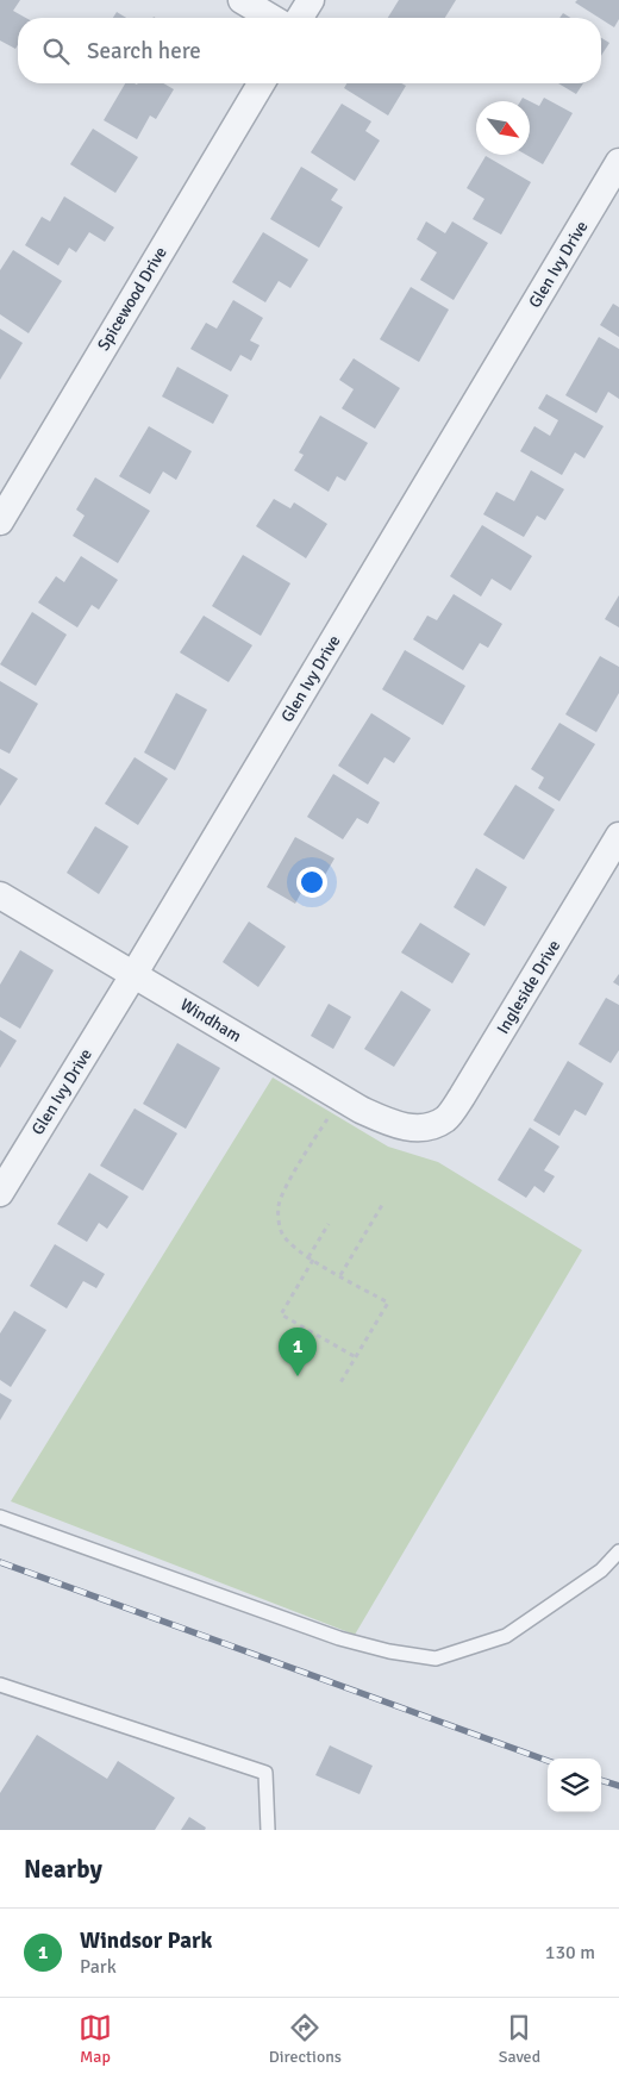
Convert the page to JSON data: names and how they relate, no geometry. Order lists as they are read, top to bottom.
{
  "streets": {
    "street": [
      "Glen Ivy Drive",
      "Spicewood Drive",
      "Ingleside Drive",
      "Windham"
    ]
  },
  "crossings": [
    ["Glen Ivy Drive", "Windham"],
    ["Ingleside Drive", "Windham"]
  ],
  "north": "bottom right",
  "page": {
    "search": "Search here",
    "pins": "1",
    "heading": "Nearby",
    "list": [
      {
        "mark": "1",
        "name": "Windsor Park",
        "note": "Park",
        "value": "130 m"
      }
    ],
    "nav": ["Map", "Directions", "Saved"]
  }
}
